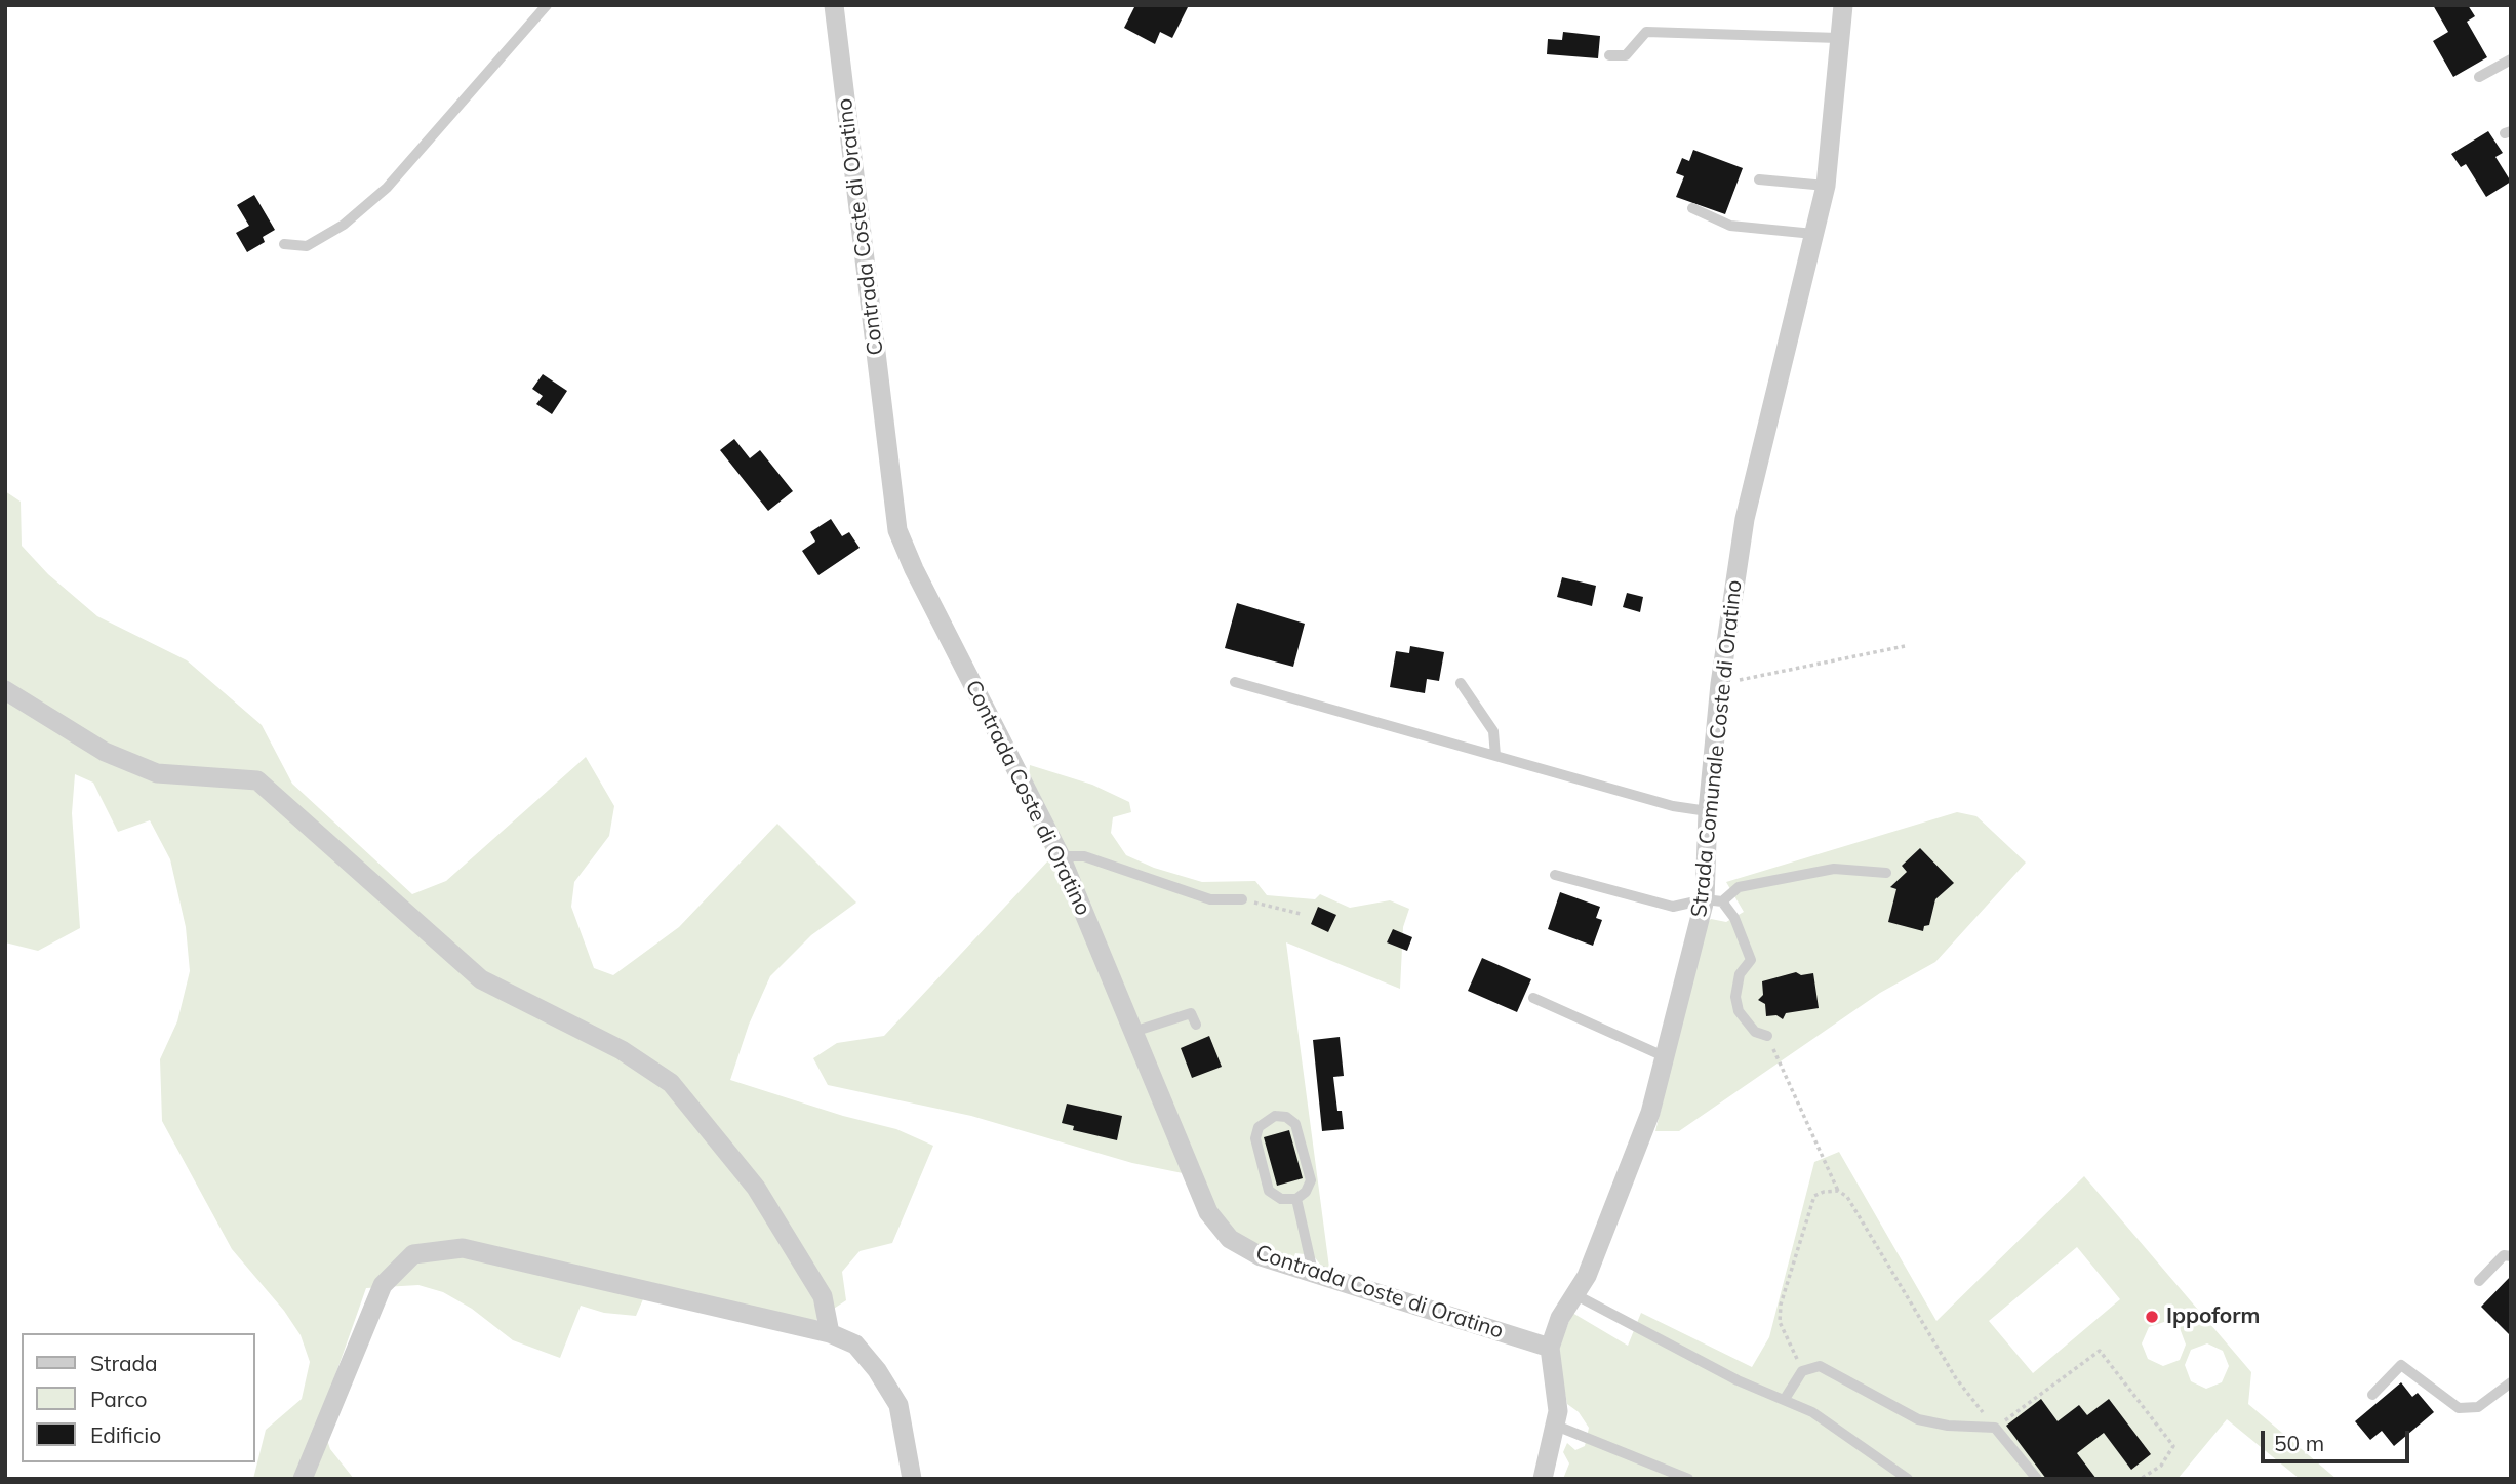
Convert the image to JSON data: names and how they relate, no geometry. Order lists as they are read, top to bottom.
{
  "streets": {
    "street": ["Contrada Coste di Oratino", "Strada Comunale Coste di Oratino"]
  },
  "crossings": [
    ["Contrada Coste di Oratino", "Strada Comunale Coste di Oratino"]
  ],
  "places": ["Ippoform"],
  "legend": ["Strada", "Parco", "Edificio"],
  "scale_bar": "50 m"
}
